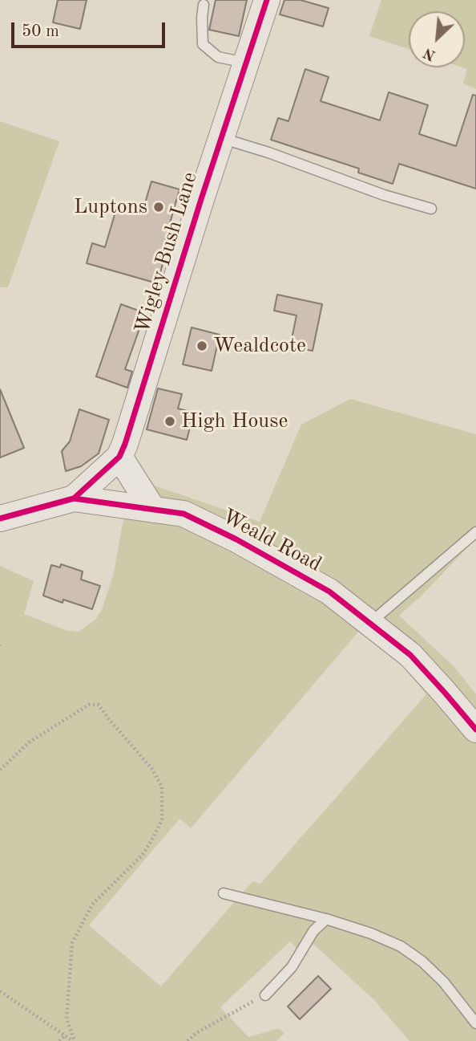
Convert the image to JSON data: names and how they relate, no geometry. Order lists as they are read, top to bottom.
{
  "streets": {
    "street": ["Wigley Bush Lane", "Weald Road"]
  },
  "crossings": [
    ["Wigley Bush Lane", "Weald Road"]
  ],
  "places": ["Luptons", "Wealdcote", "High House"],
  "scale_bar": "50 m",
  "north": "bottom left"
}
